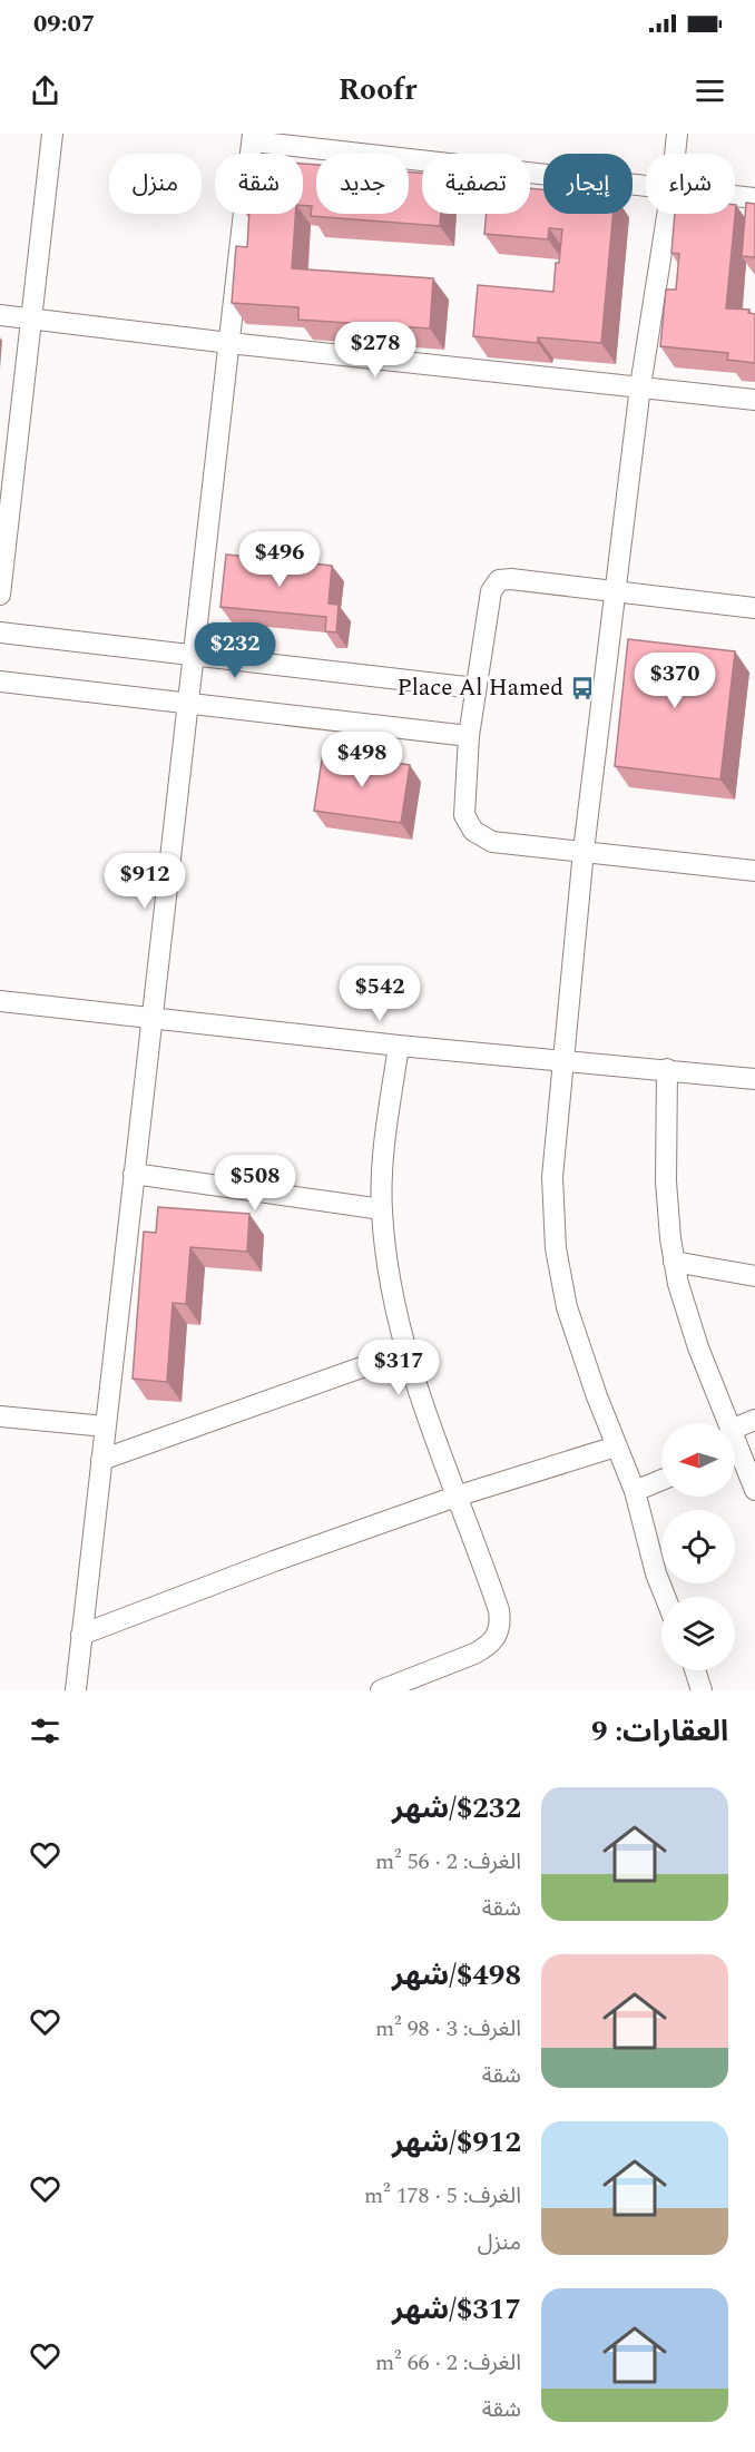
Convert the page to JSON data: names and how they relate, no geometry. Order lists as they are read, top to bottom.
{
  "places": {
    "bus stop": ["Place Al Hamed"]
  },
  "north": "left",
  "page": {
    "status": "09:07",
    "header": "Roofr",
    "chip": [
      "شراء",
      "إيجار",
      "تصفية",
      "جديد",
      "شقة",
      "منزل"
    ],
    "price": [
      "$278",
      "$496",
      "$232",
      "$370",
      "$498",
      "$912",
      "$542",
      "$508",
      "$317"
    ],
    "heading": "العقارات: 9",
    "list": [
      {
        "name": "$232/شهر",
        "note": "الغرف: 2 · 56 m² · شقة"
      },
      {
        "name": "$498/شهر",
        "note": "الغرف: 3 · 98 m² · شقة"
      },
      {
        "name": "$912/شهر",
        "note": "الغرف: 5 · 178 m² · منزل"
      },
      {
        "name": "$317/شهر",
        "note": "الغرف: 2 · 66 m² · شقة"
      }
    ]
  }
}
